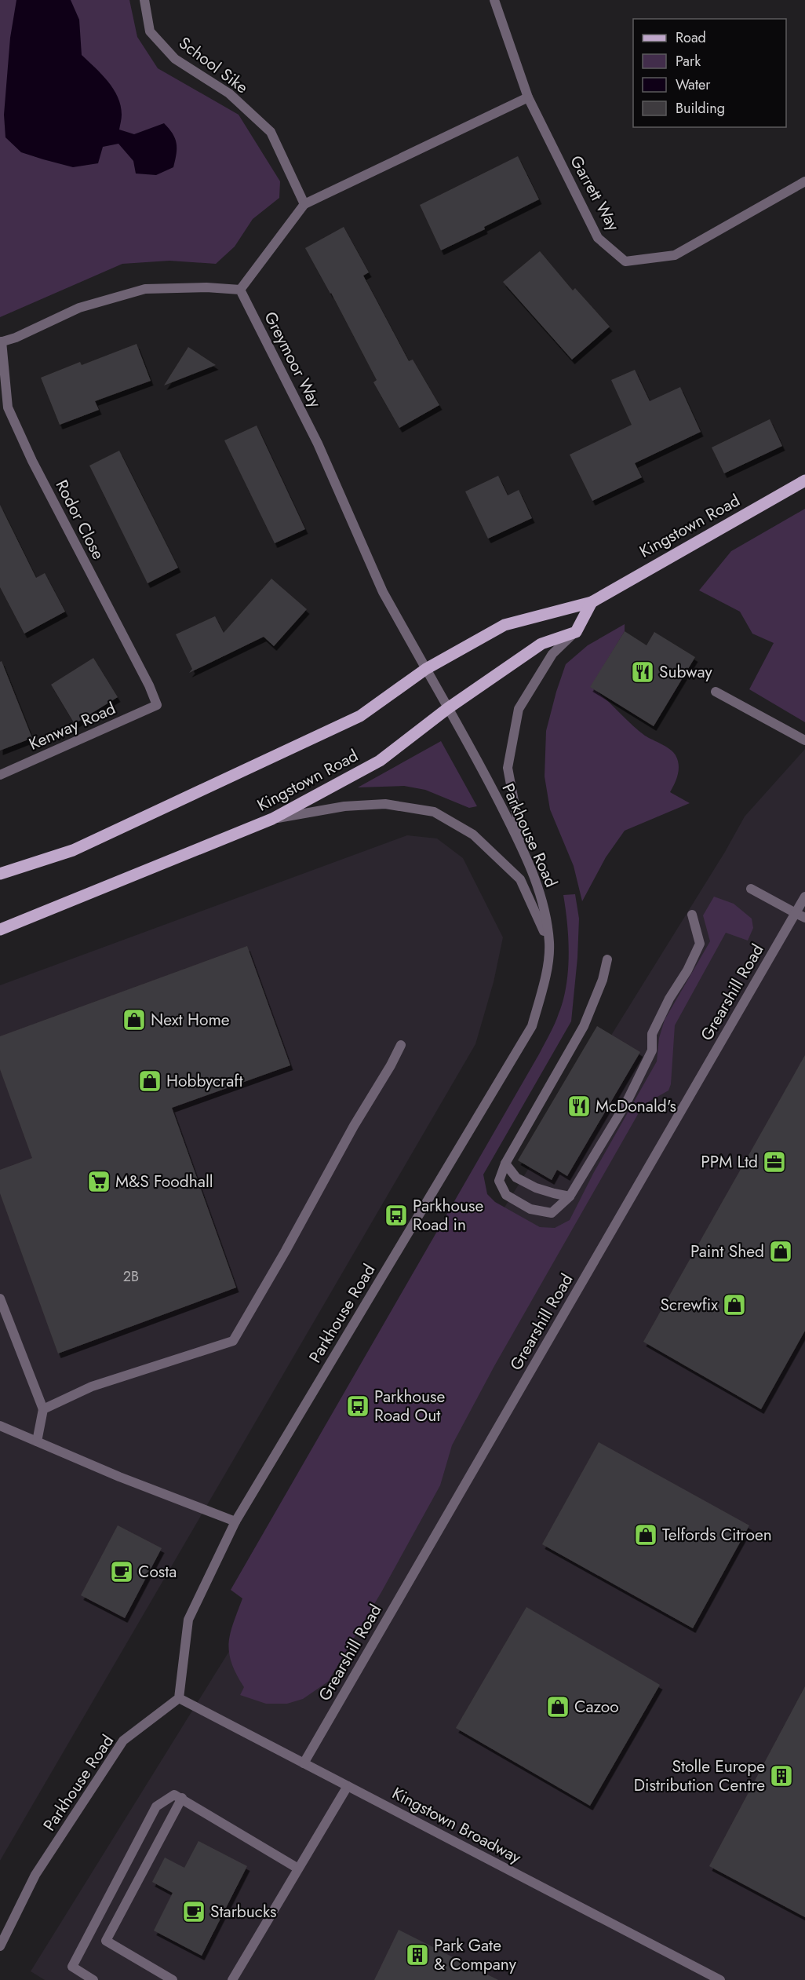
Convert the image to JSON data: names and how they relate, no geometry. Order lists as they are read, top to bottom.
{
  "streets": {
    "main road": ["Kingstown Road"],
    "street": [
      "School Sike",
      "Garrett Way",
      "Greymoor Way",
      "Rodor Close",
      "Kenway Road",
      "Parkhouse Road",
      "Grearshill Road",
      "Kingstown Broadway"
    ]
  },
  "crossings": [
    ["Greymoor Way", "Kingstown Road"],
    ["Greymoor Way", "Parkhouse Road"],
    ["Rodor Close", "Kenway Road"],
    ["Kingstown Road", "Parkhouse Road"],
    ["Parkhouse Road", "Kingstown Broadway"],
    ["Grearshill Road", "Kingstown Broadway"]
  ],
  "places": {
    "restaurant": ["Subway", "McDonald's"],
    "shop": [
      "Next Home",
      "Hobbycraft",
      "Paint Shed",
      "Screwfix",
      "Telfords Citroen",
      "Cazoo"
    ],
    "office": ["PPM Ltd"],
    "supermarket": ["M&S Foodhall"],
    "bus stop": ["Parkhouse Road in", "Parkhouse Road Out"],
    "cafe": ["Costa", "Starbucks"],
    "building": ["Stolle Europe Distribution Centre", "Park Gate & Company"]
  },
  "house_numbers": ["2B"],
  "legend": [
    "Road",
    "Park",
    "Water",
    "Building"
  ]
}
